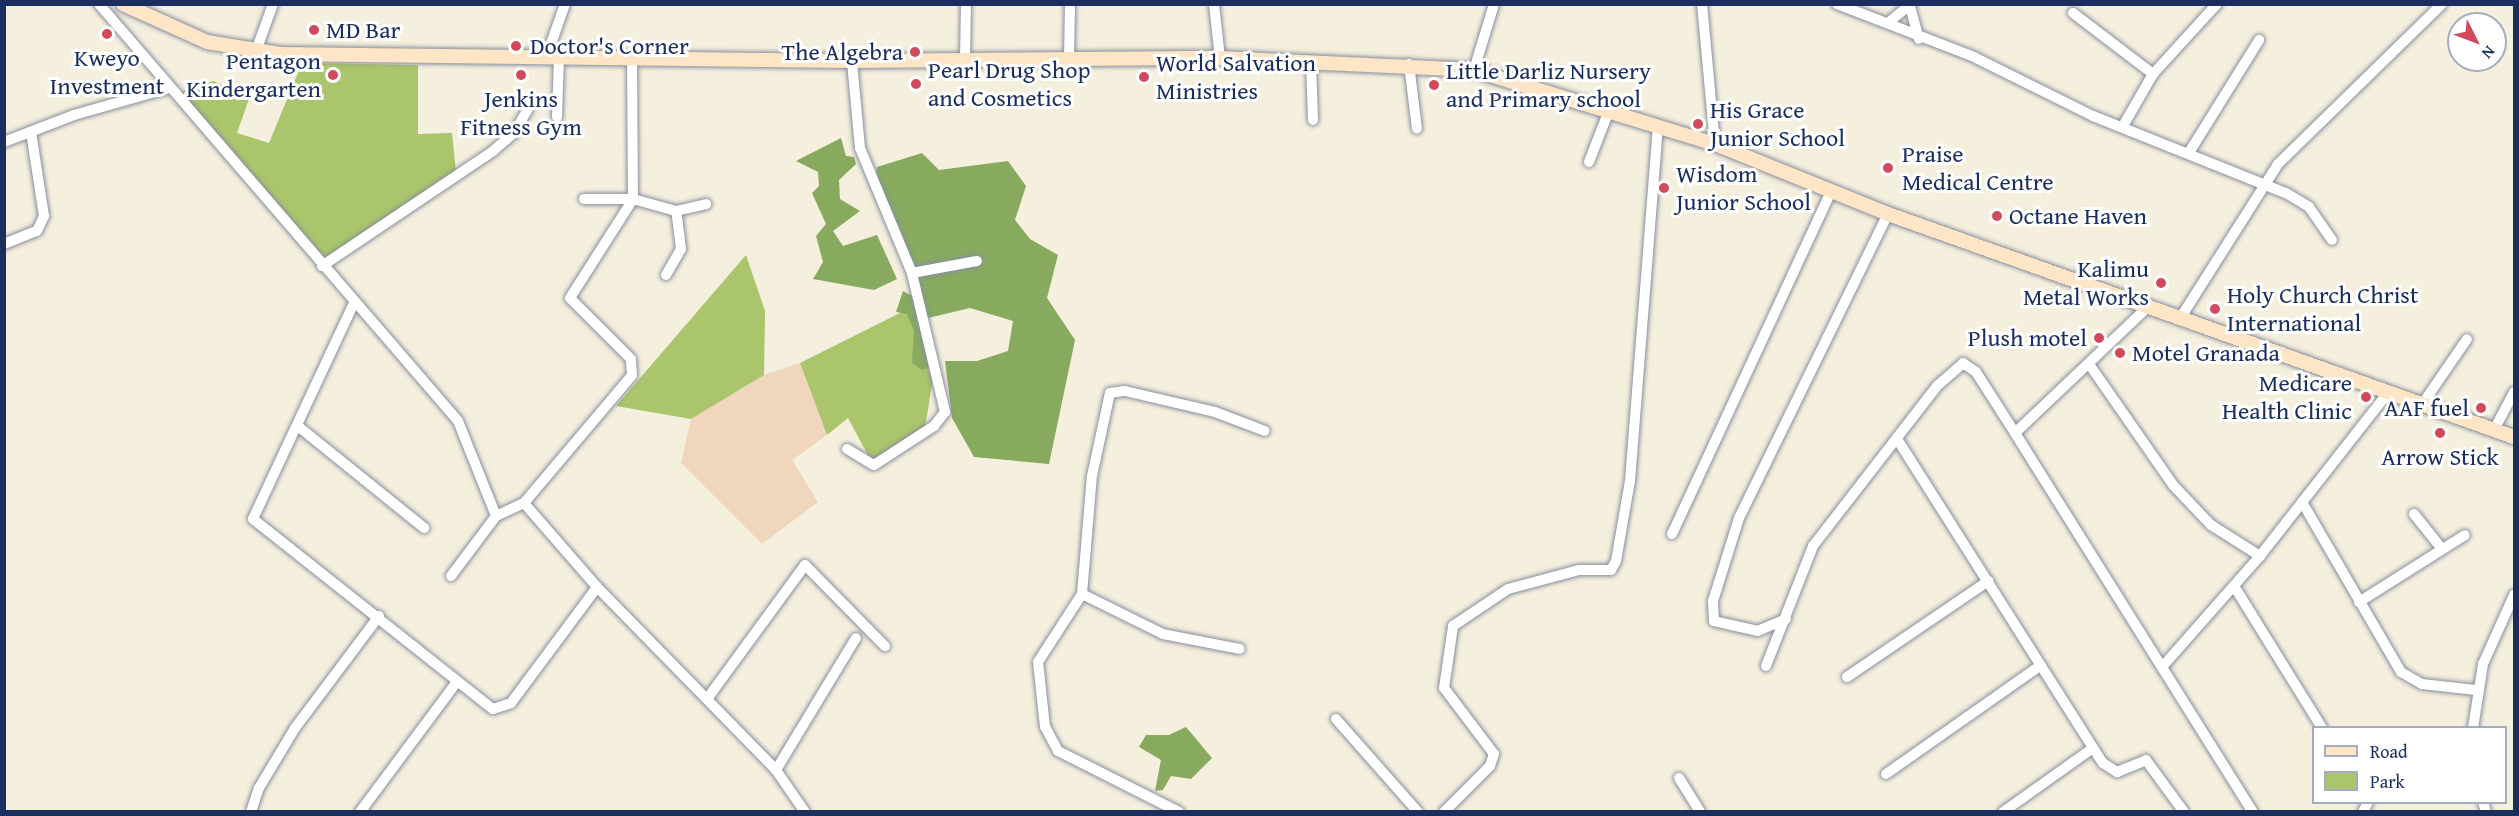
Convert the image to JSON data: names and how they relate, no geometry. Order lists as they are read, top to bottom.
{
  "places": [
    "MD Bar",
    "Kweyo Investment",
    "Doctor's Corner",
    "The Algebra",
    "Pentagon Kindergarten",
    "Jenkins Fitness Gym",
    "World Salvation Ministries",
    "Pearl Drug Shop and Cosmetics",
    "Little Darliz Nursery and Primary school",
    "His Grace Junior School",
    "Praise Medical Centre",
    "Wisdom Junior School",
    "Octane Haven",
    "Kalimu Metal Works",
    "Holy Church Christ International",
    "Plush motel",
    "Motel Granada",
    "Medicare Health Clinic",
    "AAF fuel",
    "Arrow Stick"
  ],
  "legend": ["Road", "Park"],
  "north": "bottom right"
}
